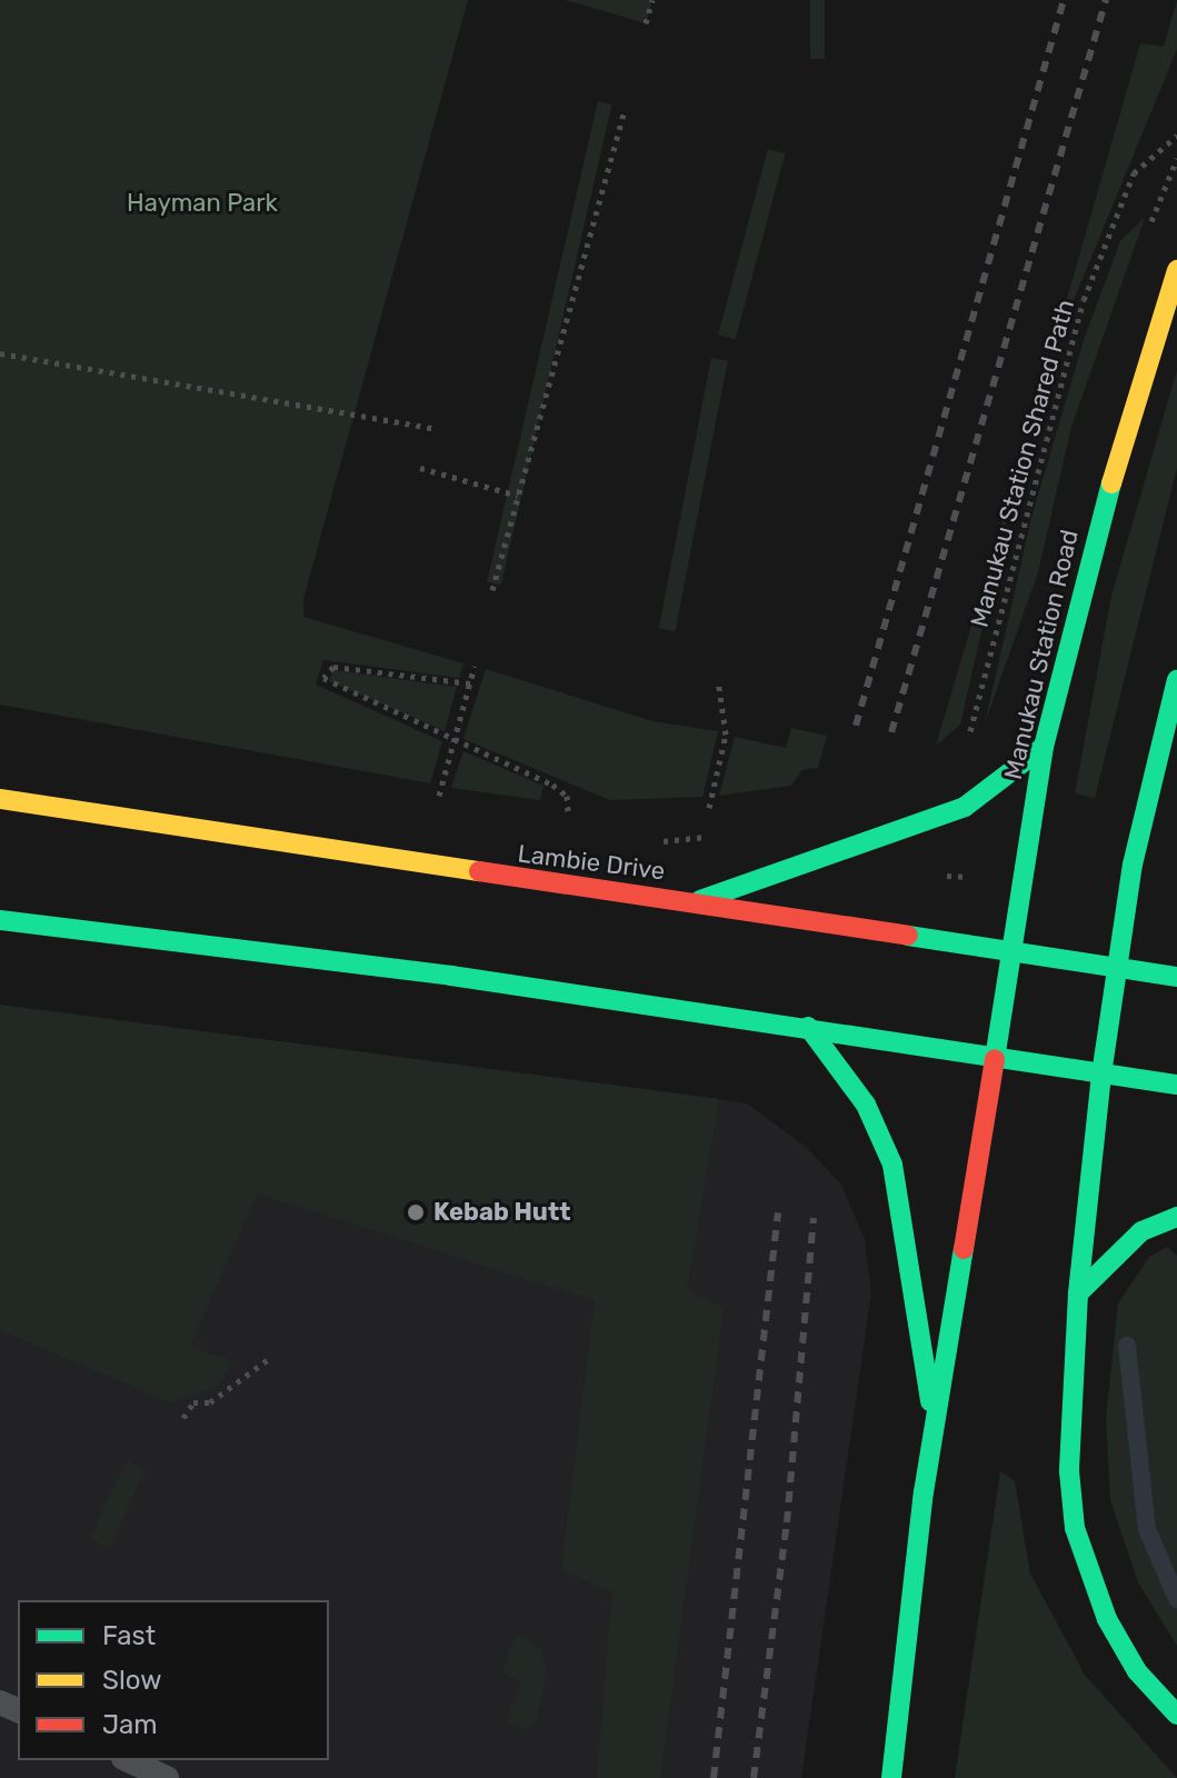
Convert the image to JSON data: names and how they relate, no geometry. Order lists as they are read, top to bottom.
{
  "streets": {
    "main road": ["Manukau Station Road", "Lambie Drive"],
    "path": ["Manukau Station Shared Path"]
  },
  "crossings": [
    ["Manukau Station Road", "Lambie Drive"]
  ],
  "parks": ["Hayman Park"],
  "places": ["Kebab Hutt"],
  "legend": ["Fast", "Slow", "Jam"]
}
